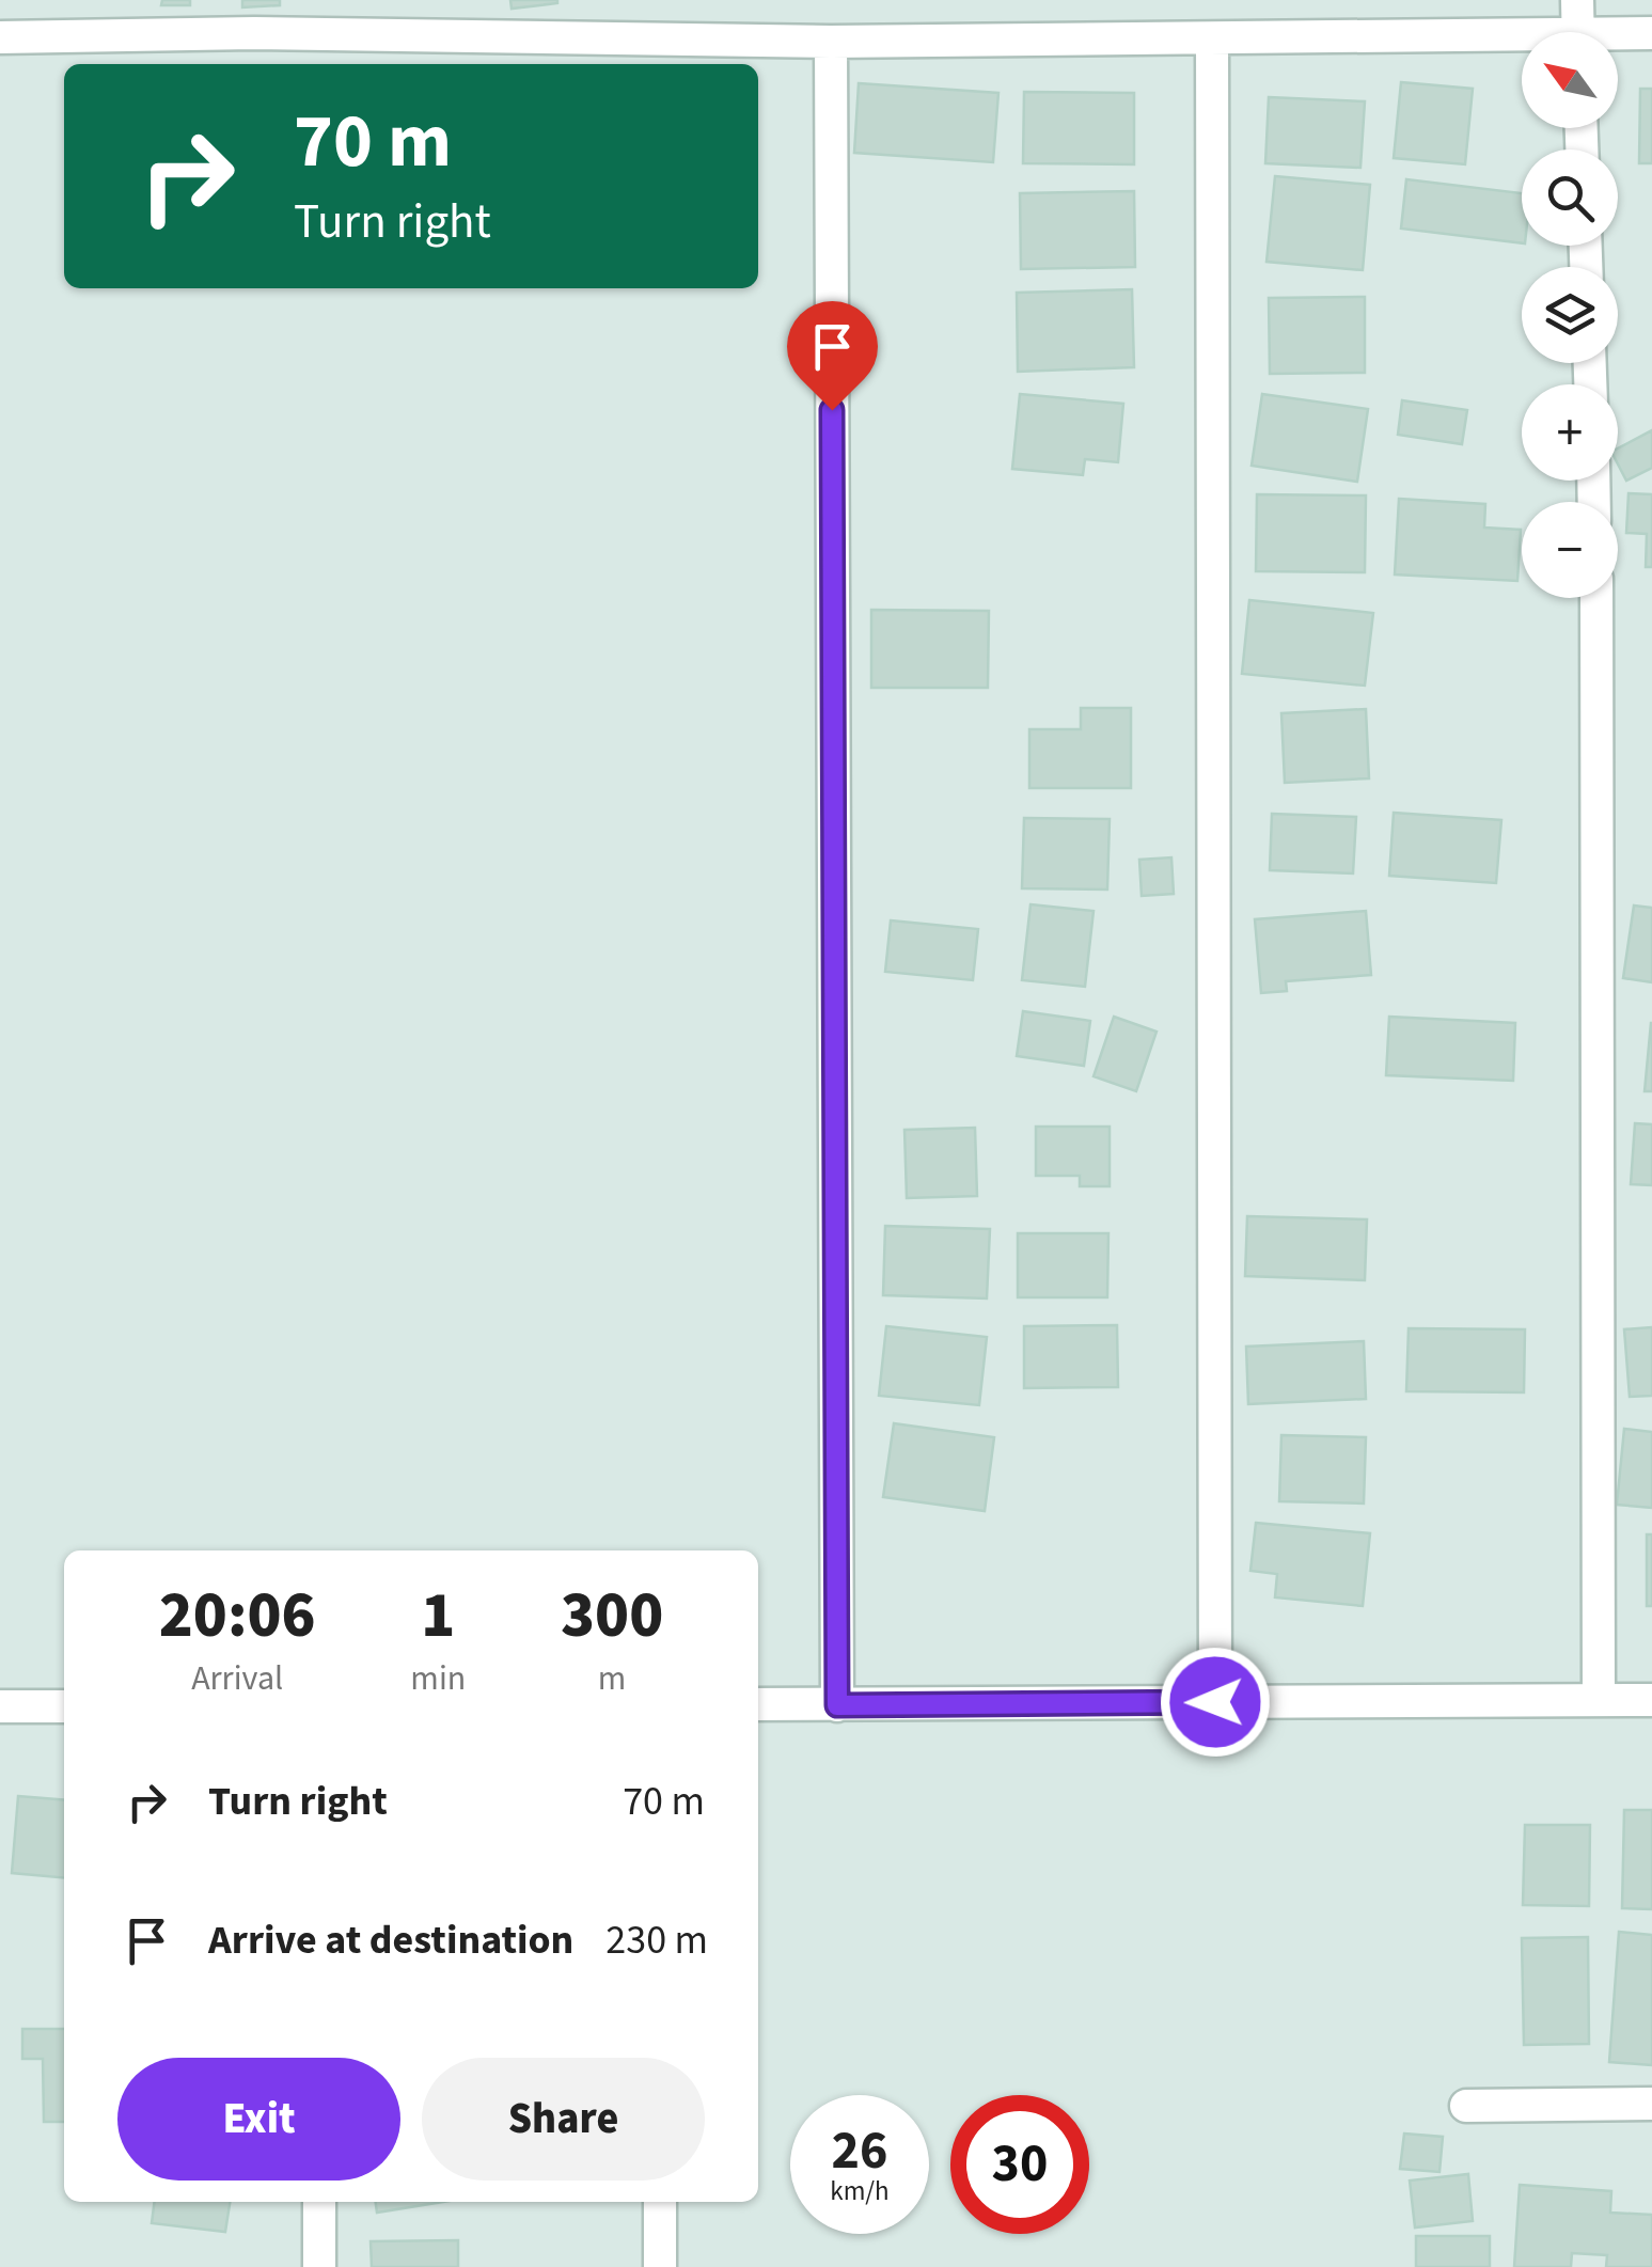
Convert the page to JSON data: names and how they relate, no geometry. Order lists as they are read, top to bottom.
{
  "north": "top left",
  "page": {
    "map_buttons": ["+", "−"],
    "turn": ["70 m", "Turn right"],
    "eta": [
      "20:06",
      "Arrival",
      "1",
      "min",
      "300",
      "m"
    ],
    "list": [
      {
        "name": "Turn right",
        "value": "70 m"
      },
      {
        "name": "Arrive at destination",
        "value": "230 m"
      }
    ],
    "buttons": ["Exit", "Share"],
    "speed": "26 km/h",
    "limit": "30"
  }
}
